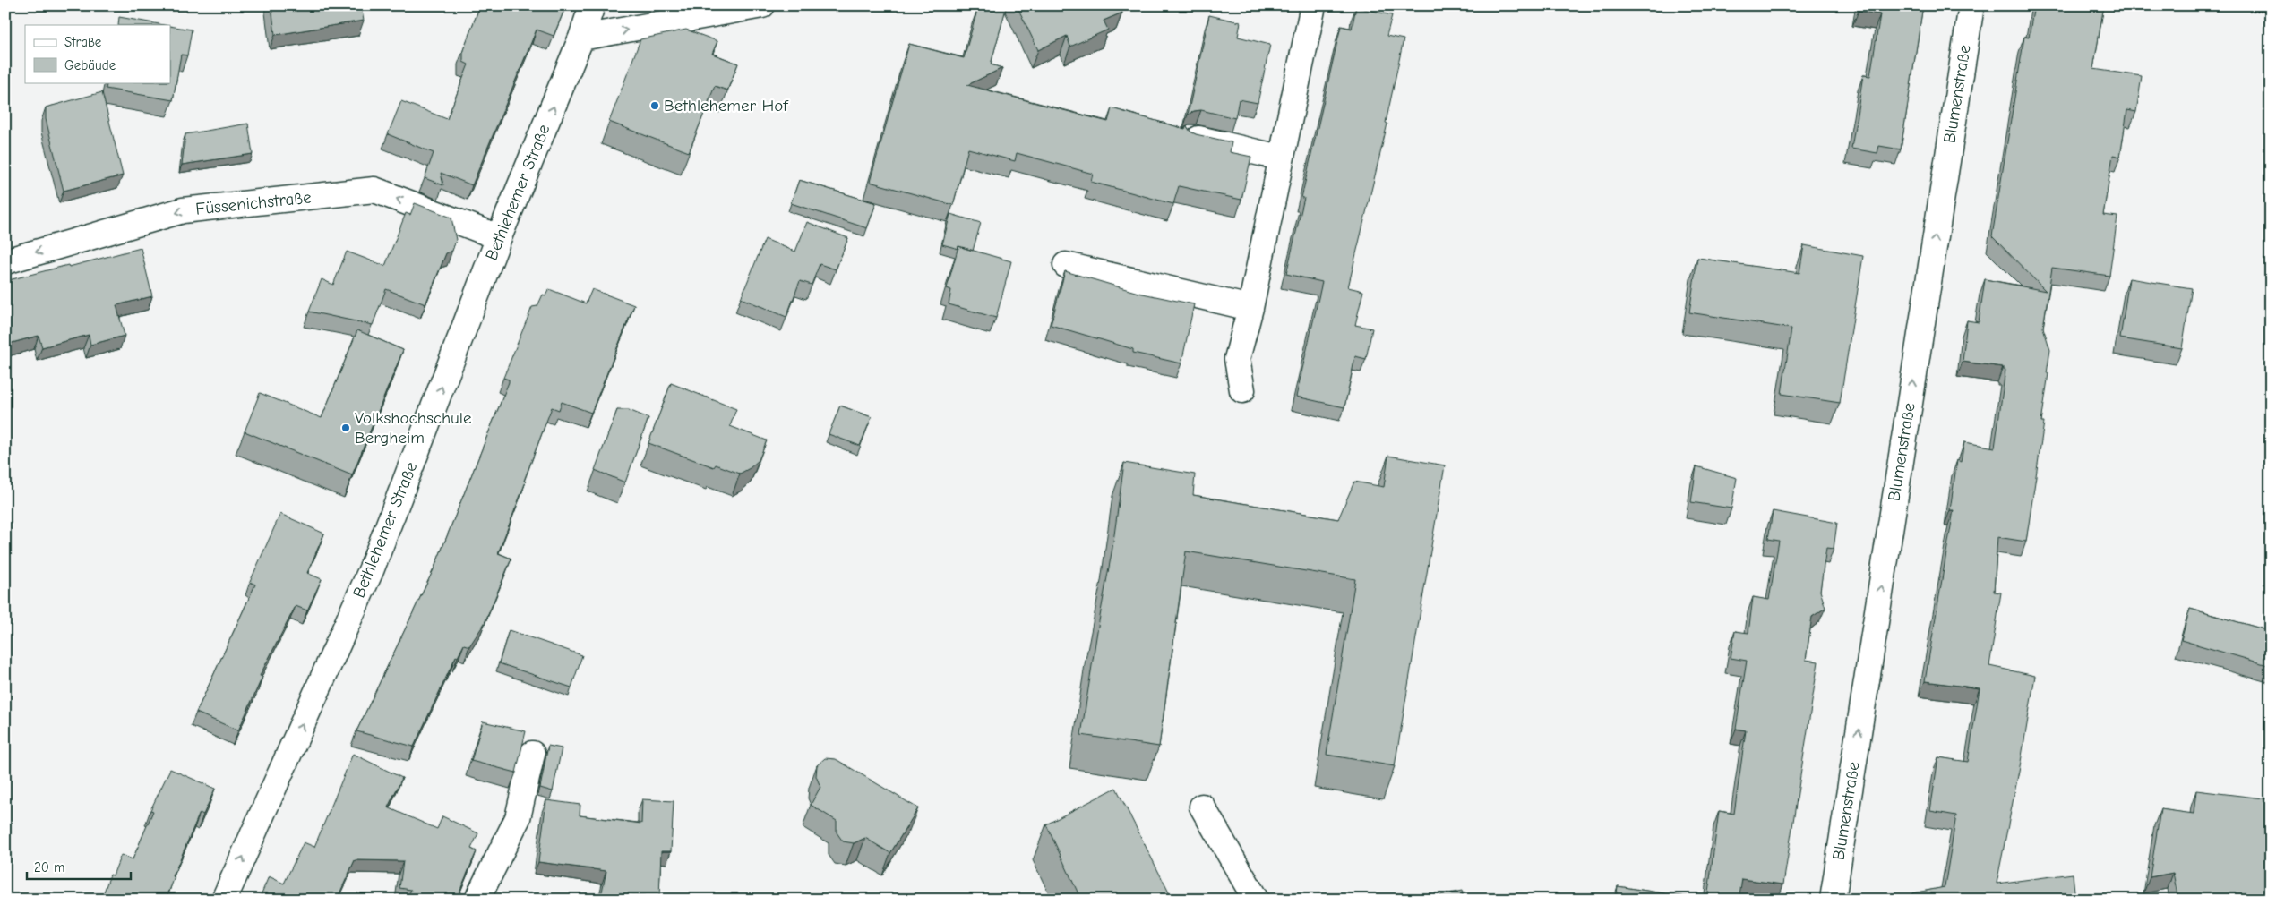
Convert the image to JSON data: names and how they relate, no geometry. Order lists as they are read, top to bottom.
{
  "streets": {
    "street": ["Blumenstraße", "Bethlehemer Straße", "Füssenichstraße"]
  },
  "crossings": [
    ["Bethlehemer Straße", "Füssenichstraße"]
  ],
  "one_way": ["Blumenstraße", "Bethlehemer Straße", "Füssenichstraße"],
  "places": ["Bethlehemer Hof", "Volkshochschule Bergheim"],
  "legend": ["Straße", "Gebäude"],
  "scale_bar": "20 m"
}
